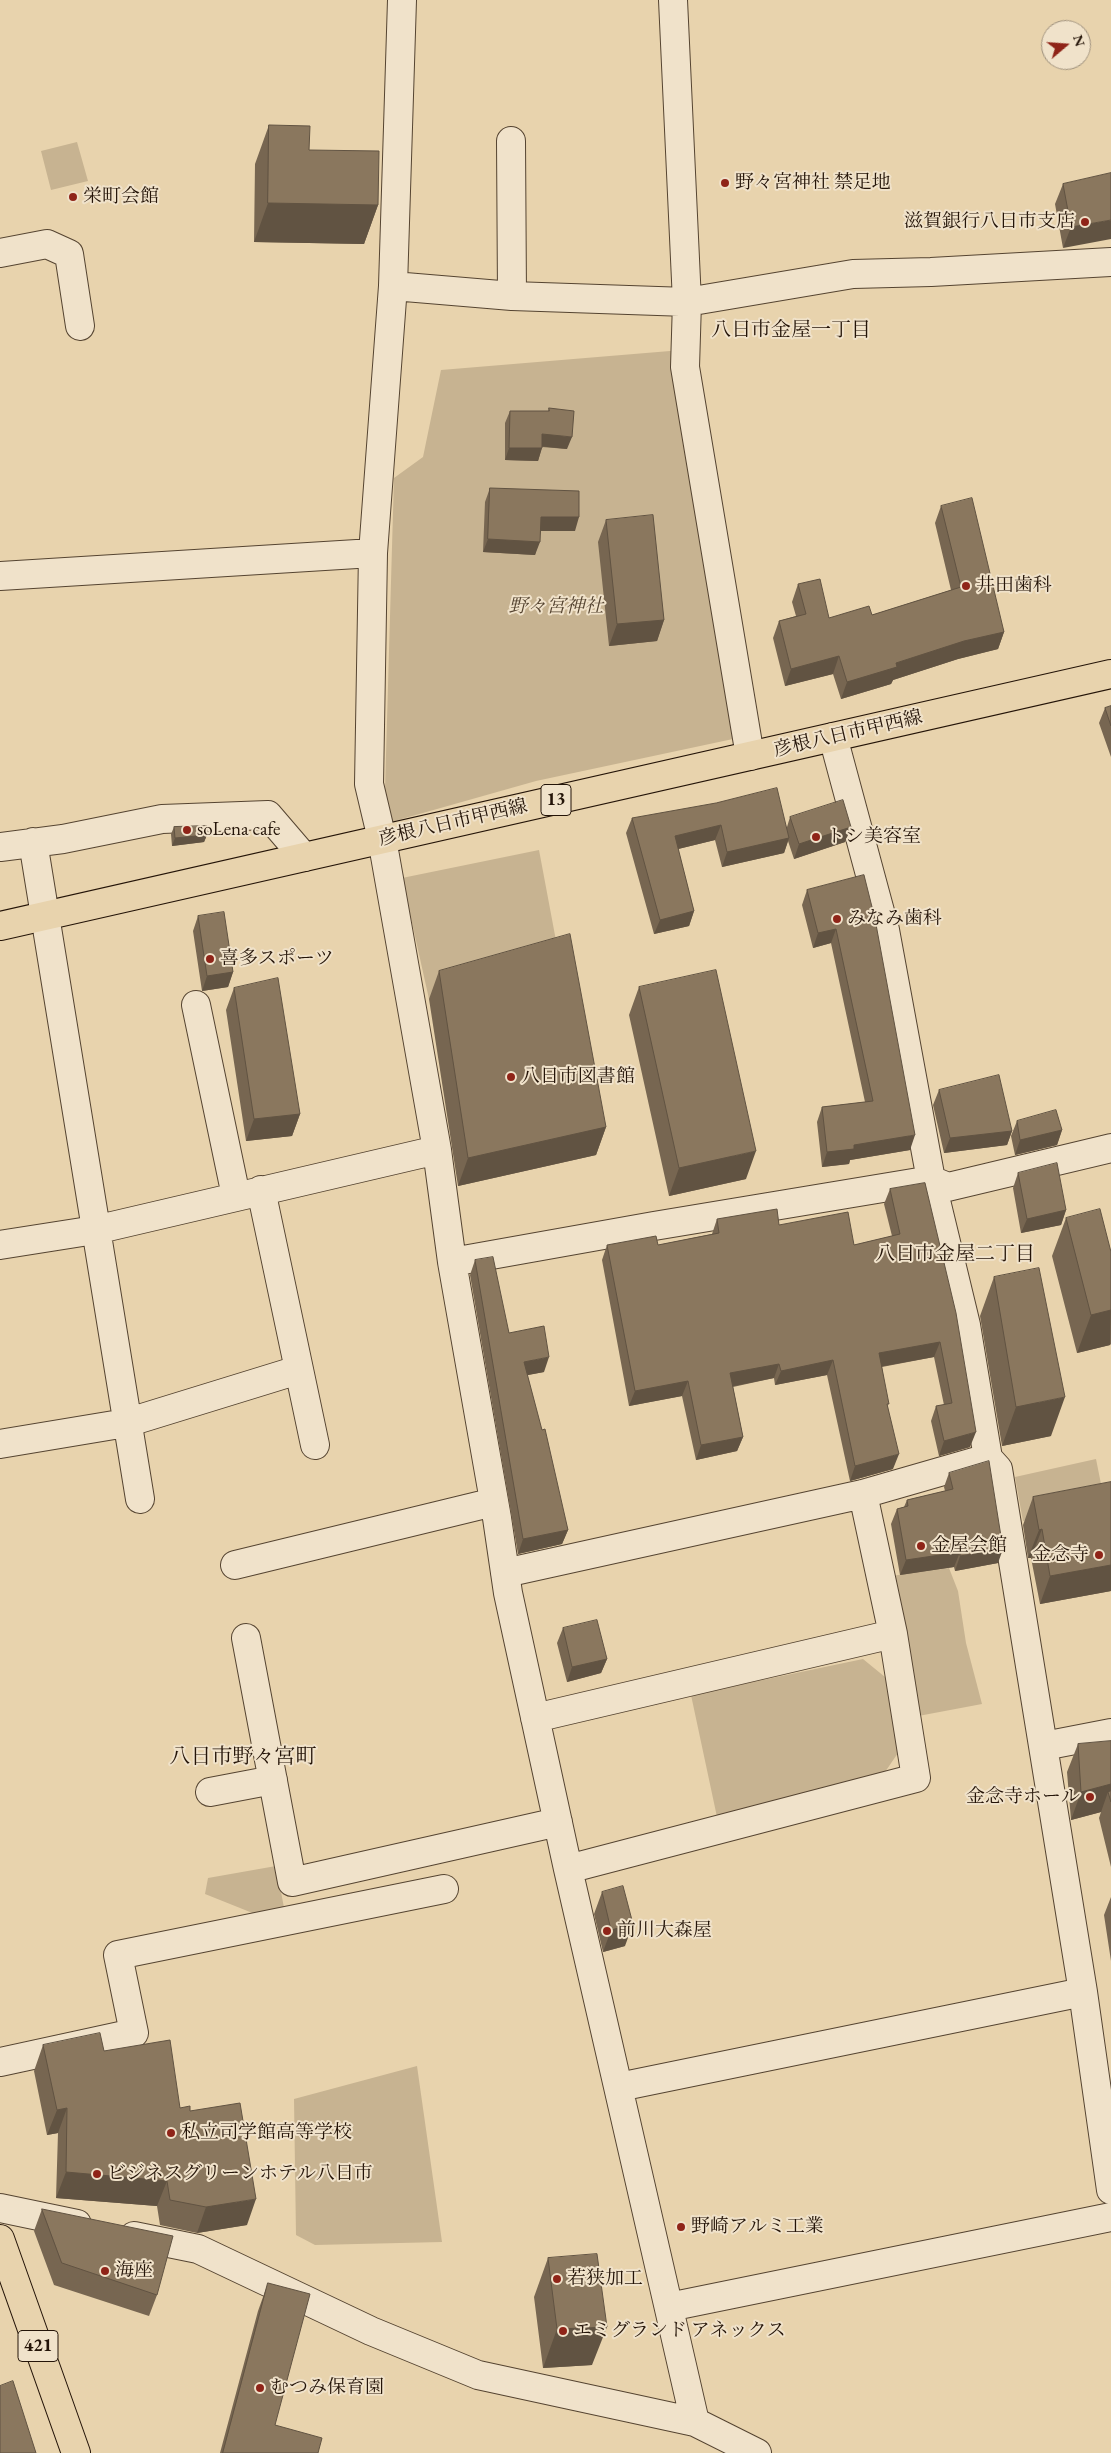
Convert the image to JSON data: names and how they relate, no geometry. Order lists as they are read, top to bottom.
{
  "streets": {
    "main road": ["彦根八日市甲西線", "13", "421"]
  },
  "districts": ["八日市金屋一丁目", "八日市金屋二丁目", "八日市野々宮町"],
  "parks": ["野々宮神社"],
  "places": [
    "野々宮神社 禁足地",
    "栄町会館",
    "滋賀銀行八日市支店",
    "井田歯科",
    "soLena cafe",
    "トシ美容室",
    "みなみ歯科",
    "喜多スポーツ",
    "八日市図書館",
    "金屋会館",
    "金念寺",
    "金念寺ホール",
    "前川大森屋",
    "私立司学館高等学校",
    "ビジネスグリーンホテル八日市",
    "野崎アルミ工業",
    "海座",
    "若狭加工",
    "エミグランド アネックス",
    "むつみ保育園"
  ],
  "north": "right"
}
